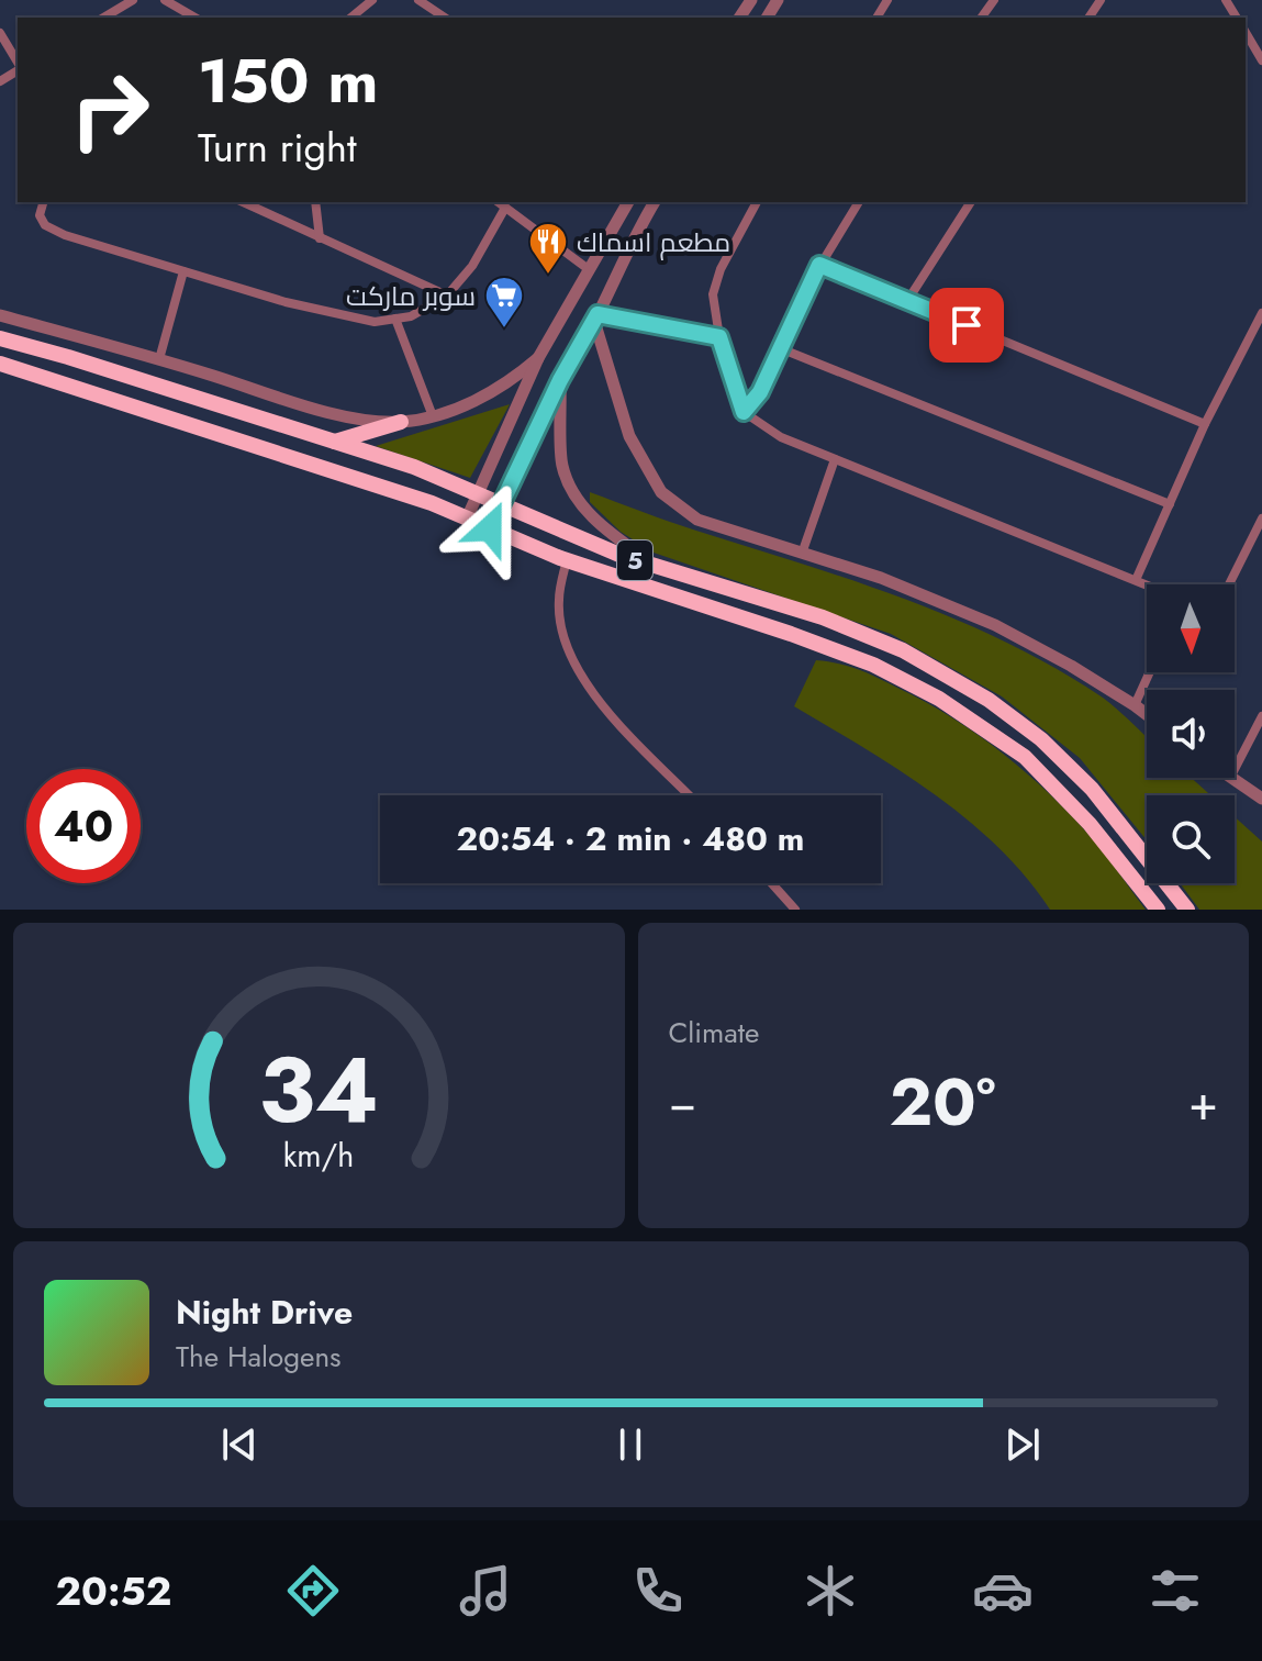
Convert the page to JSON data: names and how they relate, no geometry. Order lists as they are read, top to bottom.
{
  "streets": {
    "highway": ["5"]
  },
  "places": {
    "restaurant": ["مطعم اسماك"],
    "supermarket": ["سوبر ماركت"]
  },
  "north": "bottom",
  "page": {
    "turn": ["150 m", "Turn right"],
    "limit": "40",
    "trip": "20:54 · 2 min · 480 m",
    "tile": "Climate",
    "heat": ["−", "20°", "+"],
    "song": ["Night Drive", "The Halogens"],
    "tabs": "20:52",
    "gauge": ["34", "km/h"]
  }
}
